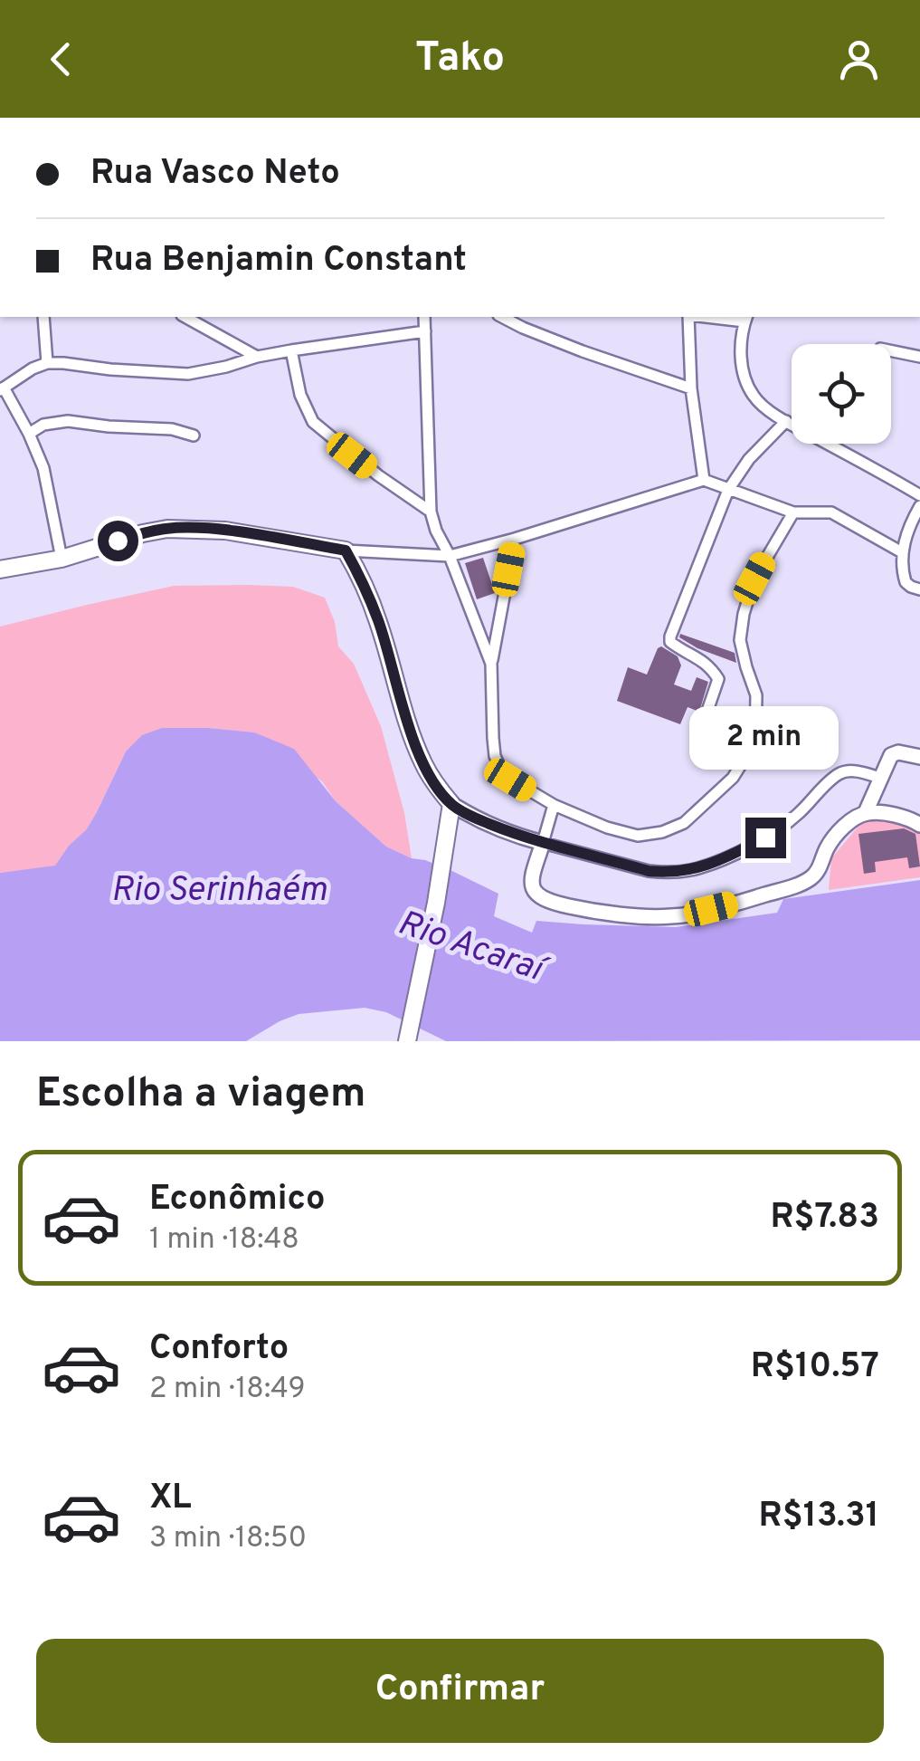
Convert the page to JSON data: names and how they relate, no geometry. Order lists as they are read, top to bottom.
{
  "water": ["Rio Serinhaém", "Rio Acaraí"],
  "page": {
    "header": "Tako",
    "banner": ["Rua Vasco Neto", "Rua Benjamin Constant"],
    "bubble": "2 min",
    "heading": "Escolha a viagem",
    "list": [
      {
        "name": "Econômico",
        "note": "1 min · 18:48",
        "value": "R$7.83"
      },
      {
        "name": "Conforto",
        "note": "2 min · 18:49",
        "value": "R$10.57"
      },
      {
        "name": "XL",
        "note": "3 min · 18:50",
        "value": "R$13.31"
      }
    ],
    "buttons": "Confirmar"
  }
}
